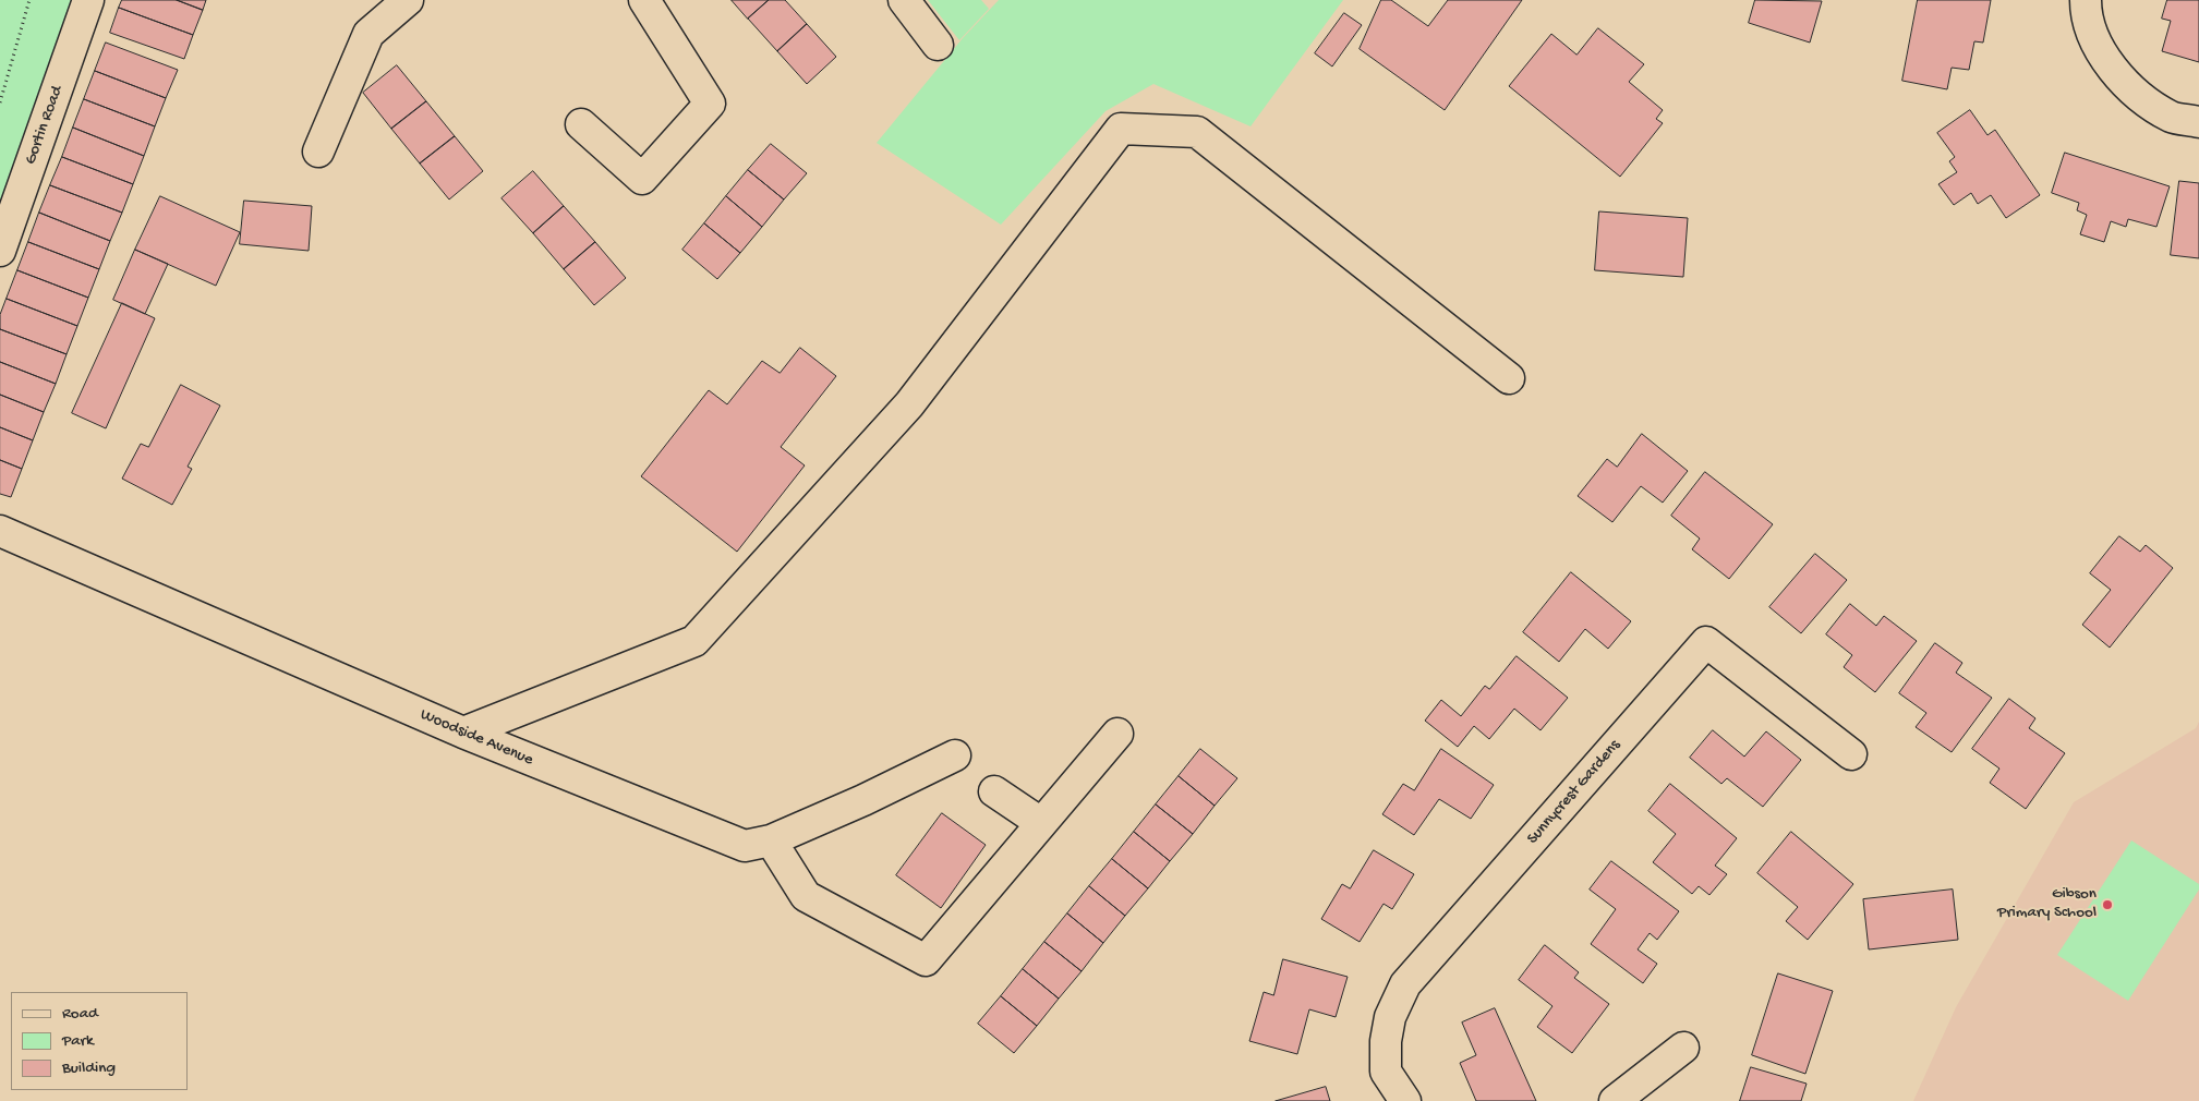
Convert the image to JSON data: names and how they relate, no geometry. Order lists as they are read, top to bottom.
{
  "streets": {
    "street": ["Gortin Road", "Woodside Avenue", "Sunnycrest Gardens"]
  },
  "places": ["Gibson Primary School"],
  "legend": ["Road", "Park", "Building"]
}
